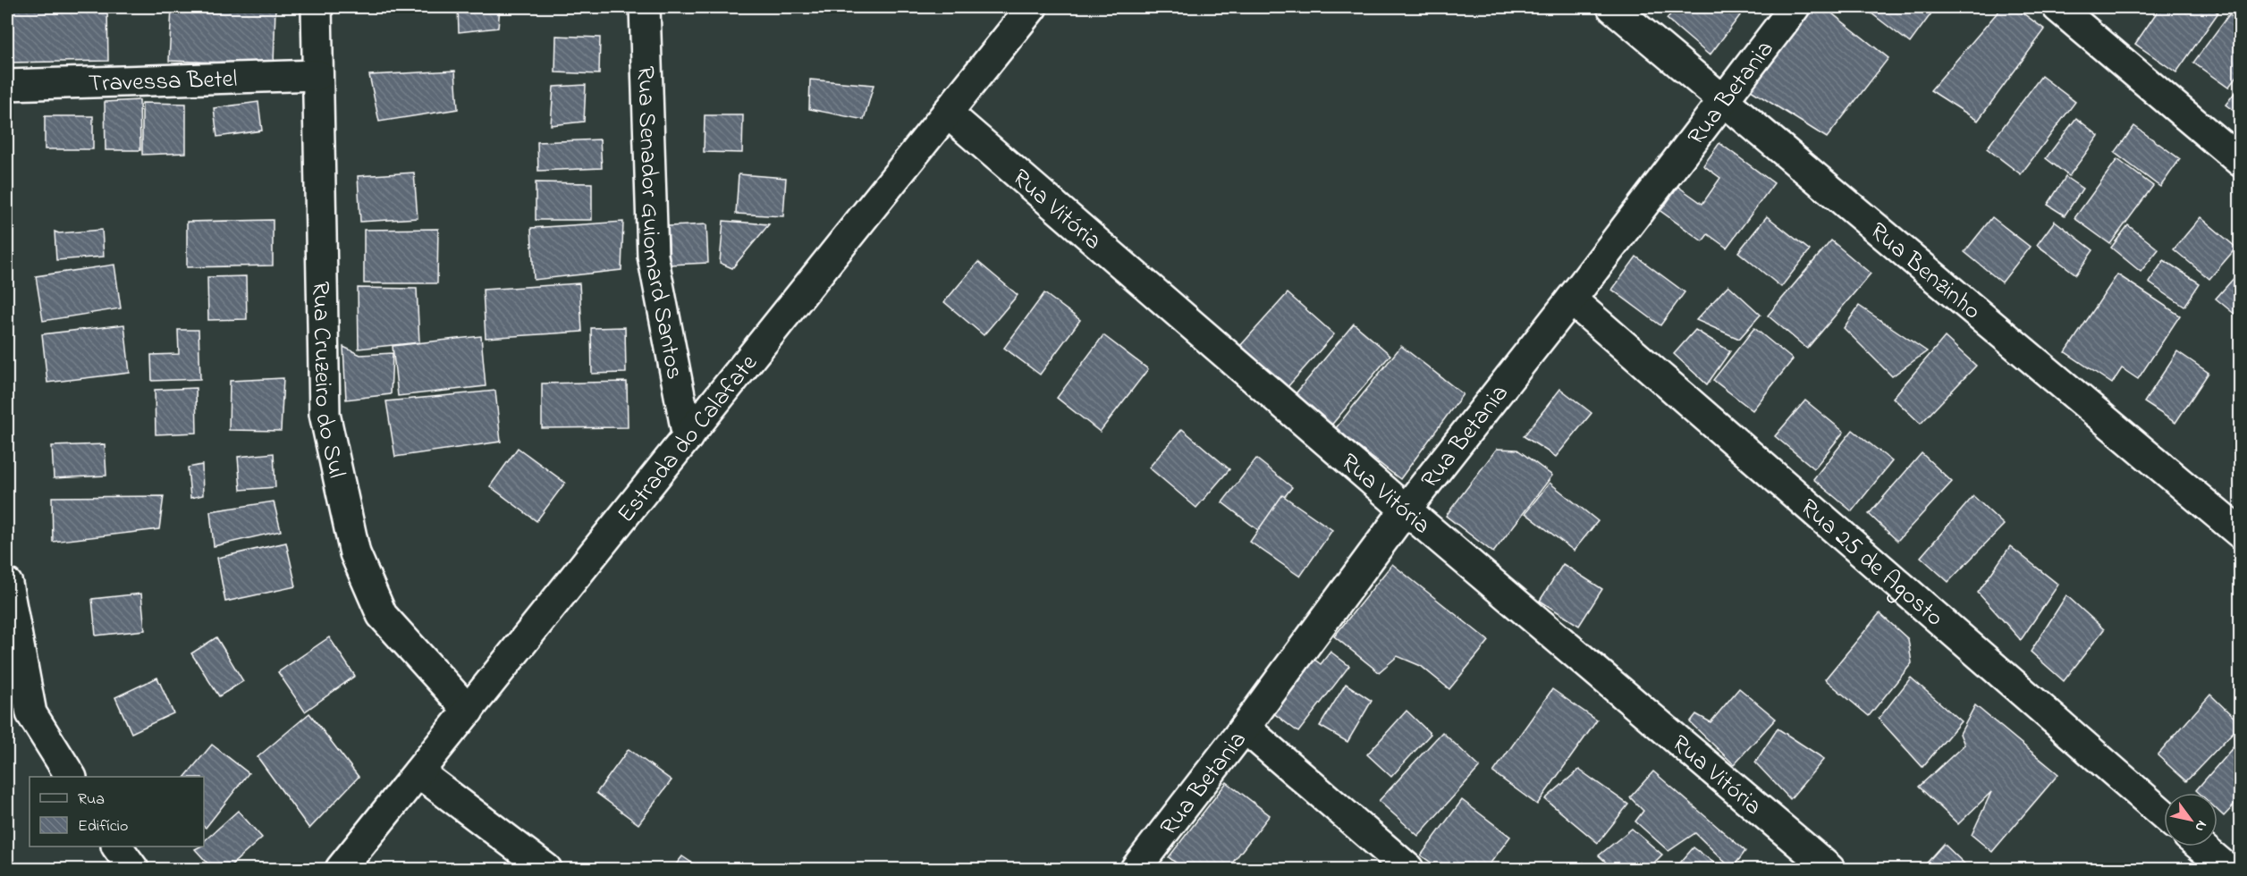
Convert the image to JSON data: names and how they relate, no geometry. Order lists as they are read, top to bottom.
{
  "streets": {
    "street": [
      "Travessa Betel",
      "Rua Betania",
      "Rua Vitória",
      "Rua Senador Guiomard Santos",
      "Rua Benzinho",
      "Rua Cruzeiro do Sul",
      "Estrada do Calafate",
      "Rua 25 de Agosto"
    ]
  },
  "crossings": [
    ["Travessa Betel", "Rua Cruzeiro do Sul"],
    ["Rua Betania", "Rua Vitória"],
    ["Rua Betania", "Rua Benzinho"],
    ["Rua Betania", "Rua 25 de Agosto"],
    ["Rua Vitória", "Estrada do Calafate"],
    ["Rua Senador Guiomard Santos", "Estrada do Calafate"],
    ["Rua Cruzeiro do Sul", "Estrada do Calafate"]
  ],
  "legend": ["Rua", "Edifício"],
  "north": "bottom right"
}
